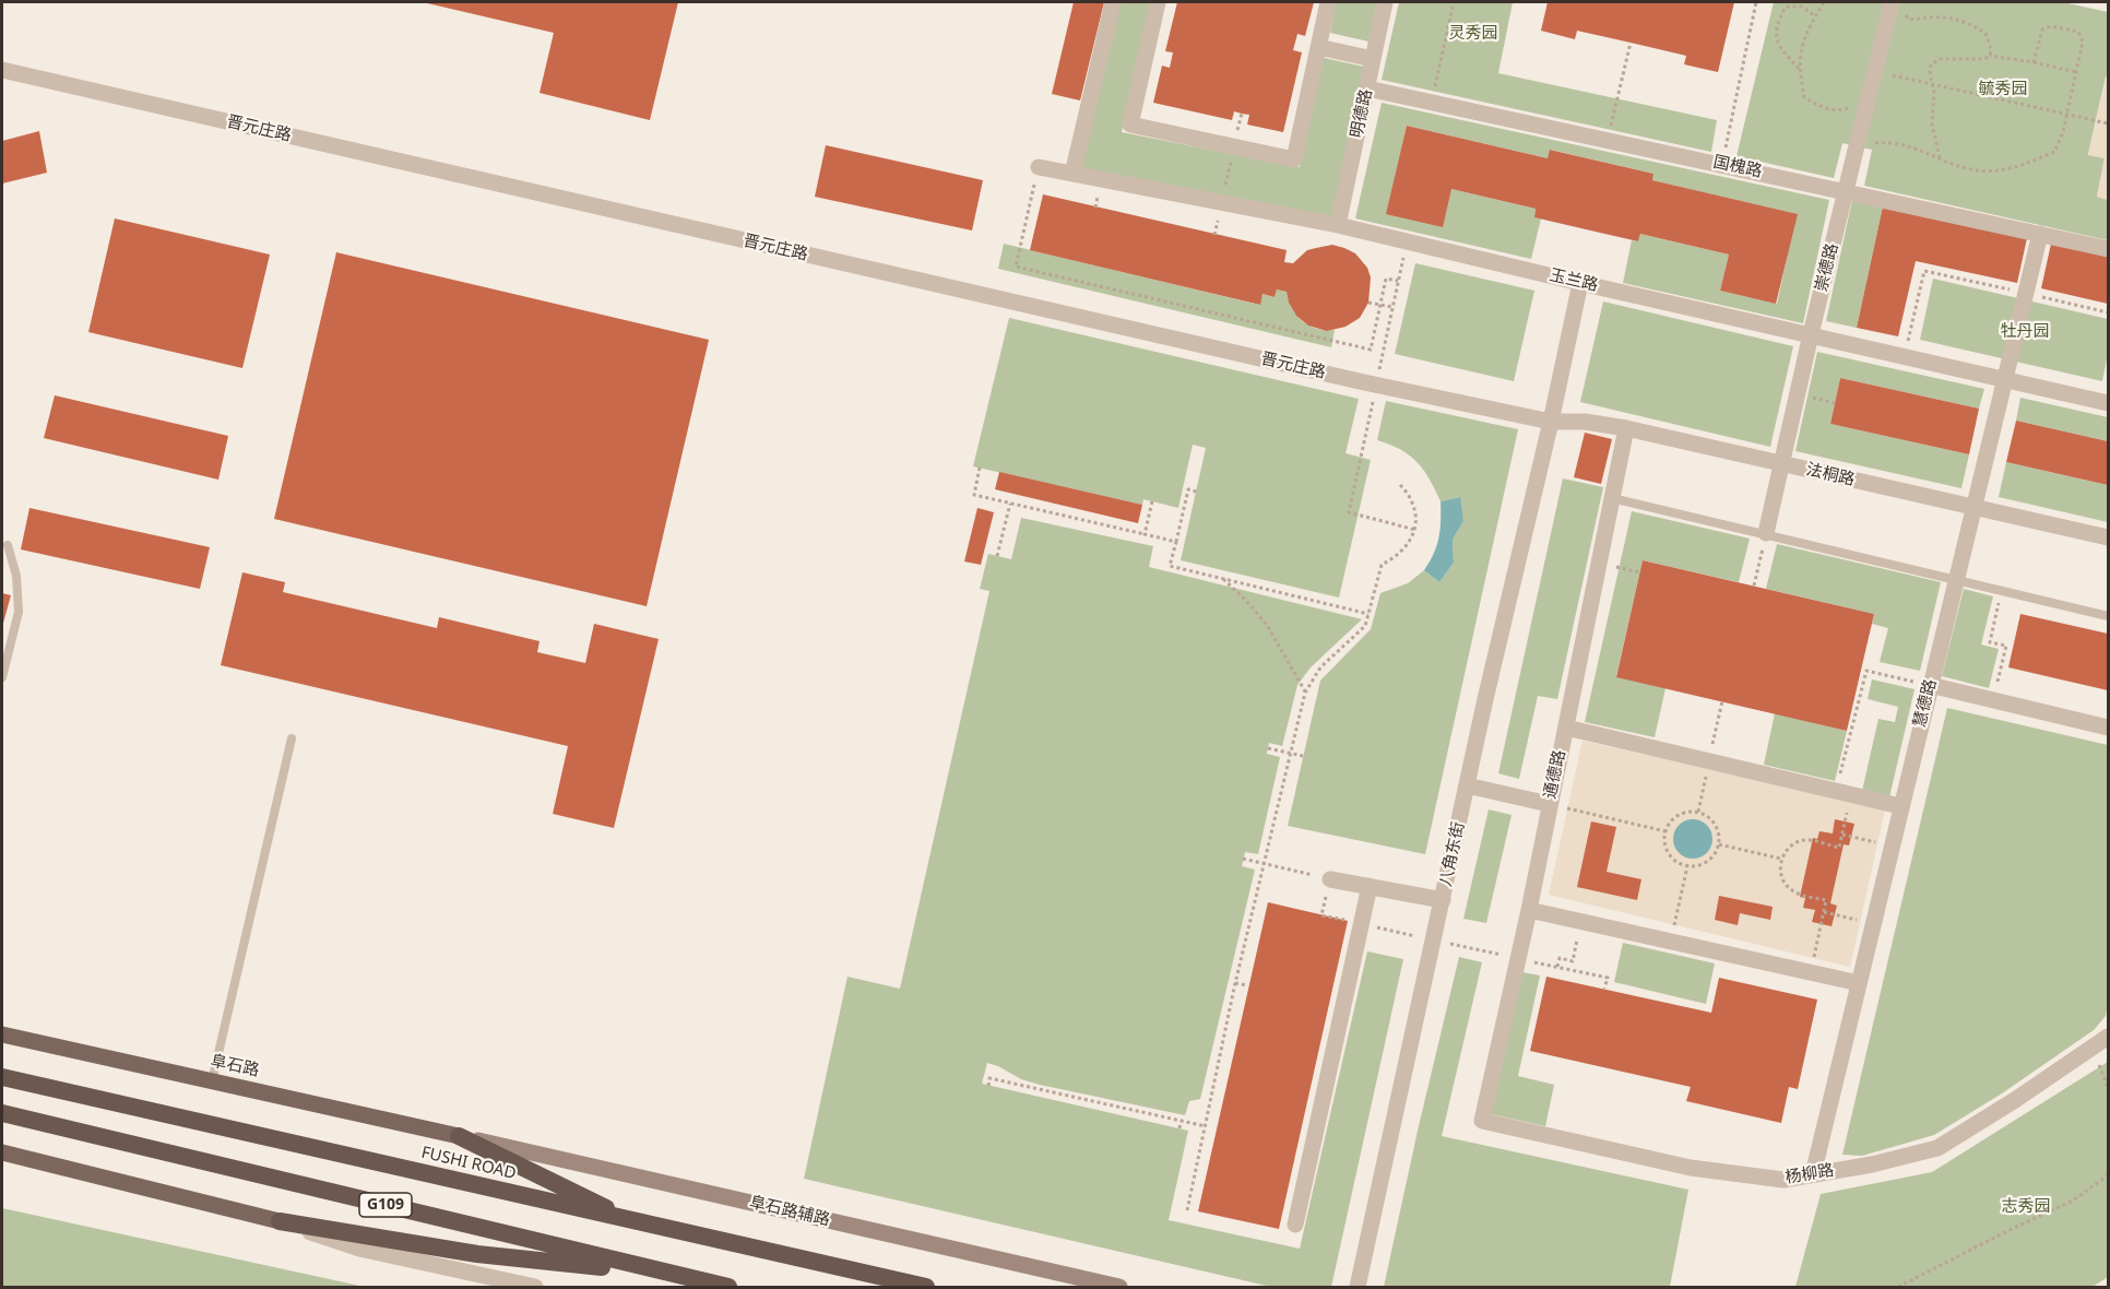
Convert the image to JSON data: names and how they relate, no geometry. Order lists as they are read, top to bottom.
{
  "streets": {
    "highway": ["FUSHI ROAD", "G109"],
    "main road": ["阜石路", "阜石路辅路"],
    "street": [
      "明德路",
      "晋元庄路",
      "国槐路",
      "崇德路",
      "玉兰路",
      "法桐路",
      "慧德路",
      "通德路",
      "八角东街",
      "杨柳路"
    ]
  },
  "crossings": [
    ["明德路", "国槐路"],
    ["明德路", "玉兰路"],
    ["晋元庄路", "法桐路"],
    ["晋元庄路", "八角东街"],
    ["国槐路", "崇德路"],
    ["国槐路", "慧德路"],
    ["崇德路", "玉兰路"],
    ["崇德路", "法桐路"],
    ["玉兰路", "慧德路"],
    ["玉兰路", "八角东街"],
    ["法桐路", "慧德路"],
    ["法桐路", "通德路"],
    ["法桐路", "八角东街"],
    ["慧德路", "杨柳路"],
    ["通德路", "杨柳路"],
    ["阜石路", "阜石路辅路"]
  ],
  "parks": [
    "灵秀园",
    "毓秀园",
    "牡丹园",
    "志秀园"
  ]
}
